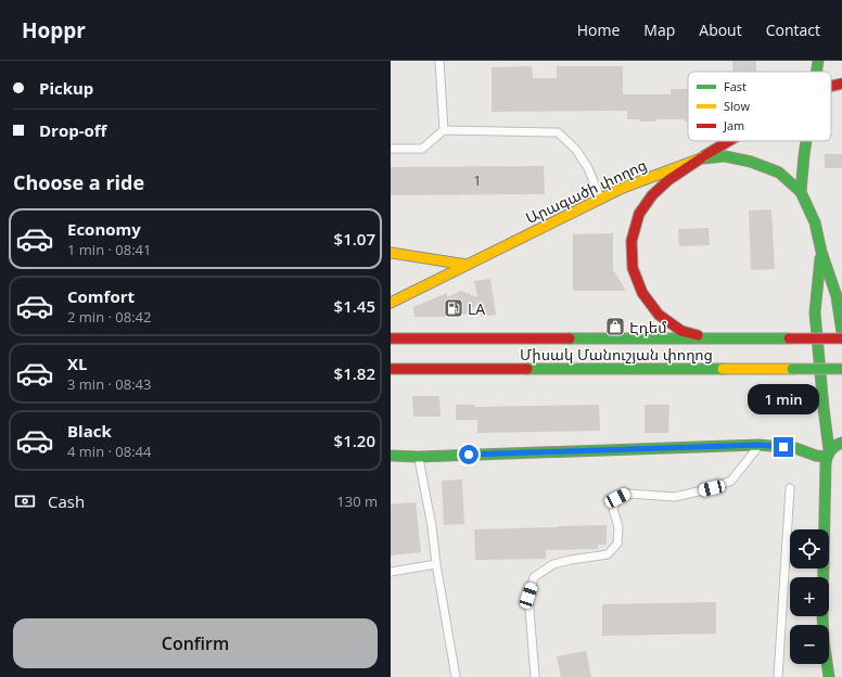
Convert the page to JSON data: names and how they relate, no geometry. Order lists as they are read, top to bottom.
{
  "streets": {
    "main road": ["Արագածի փողոց", "Միսակ Մանուշյան փողոց"]
  },
  "places": {
    "fuel station": ["LA"],
    "shop": ["Էդեմ"]
  },
  "house_numbers": ["1"],
  "legend": ["Fast", "Slow", "Jam"],
  "page": {
    "header": "Hoppr",
    "nav": [
      "Home",
      "Map",
      "About",
      "Contact"
    ],
    "banner": ["Pickup", "Drop-off"],
    "heading": "Choose a ride",
    "list": [
      {
        "name": "Economy",
        "note": "1 min · 08:41",
        "value": "$1.07"
      },
      {
        "name": "Comfort",
        "note": "2 min · 08:42",
        "value": "$1.45"
      },
      {
        "name": "XL",
        "note": "3 min · 08:43",
        "value": "$1.82"
      },
      {
        "name": "Black",
        "note": "4 min · 08:44",
        "value": "$1.20"
      }
    ],
    "bubble": "1 min",
    "pay": ["Cash", "130 m"],
    "map_buttons": ["+", "−"],
    "buttons": "Confirm"
  }
}
